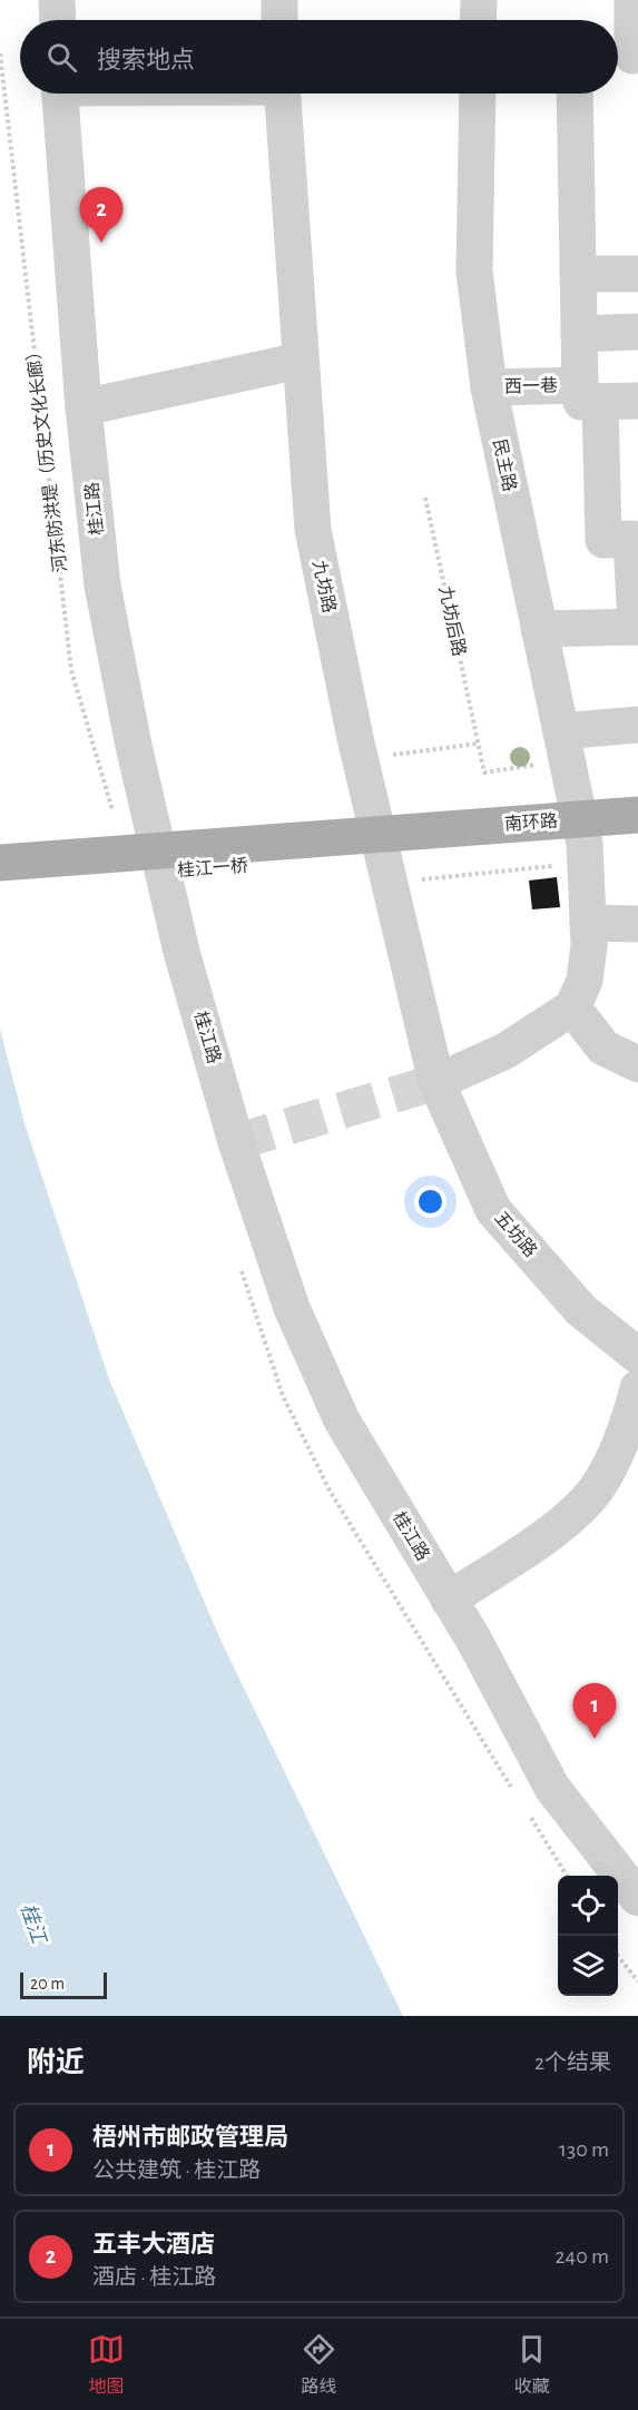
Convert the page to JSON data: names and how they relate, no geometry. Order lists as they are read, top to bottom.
{
  "streets": {
    "main road": ["南环路", "桂江一桥"],
    "street": [
      "西一巷",
      "民主路",
      "桂江路",
      "九坊路",
      "五坊路"
    ],
    "path": ["河东防洪堤（历史文化长廊）", "九坊后路"]
  },
  "crossings": [
    ["西一巷", "民主路"],
    ["河东防洪堤（历史文化长廊）", "桂江一桥"],
    ["民主路", "九坊后路"],
    ["民主路", "南环路"],
    ["九坊路", "五坊路"],
    ["南环路", "桂江一桥"]
  ],
  "water": ["桂江"],
  "scale_bar": "20 m",
  "page": {
    "search": "搜索地点",
    "pins": ["2", "1"],
    "scale": "20 m",
    "heading": ["附近", "2个结果"],
    "list": [
      {
        "mark": "1",
        "name": "梧州市邮政管理局",
        "note": "公共建筑 · 桂江路",
        "value": "130 m"
      },
      {
        "mark": "2",
        "name": "五丰大酒店",
        "note": "酒店 · 桂江路",
        "value": "240 m"
      }
    ],
    "nav": ["地图", "路线", "收藏"]
  }
}
